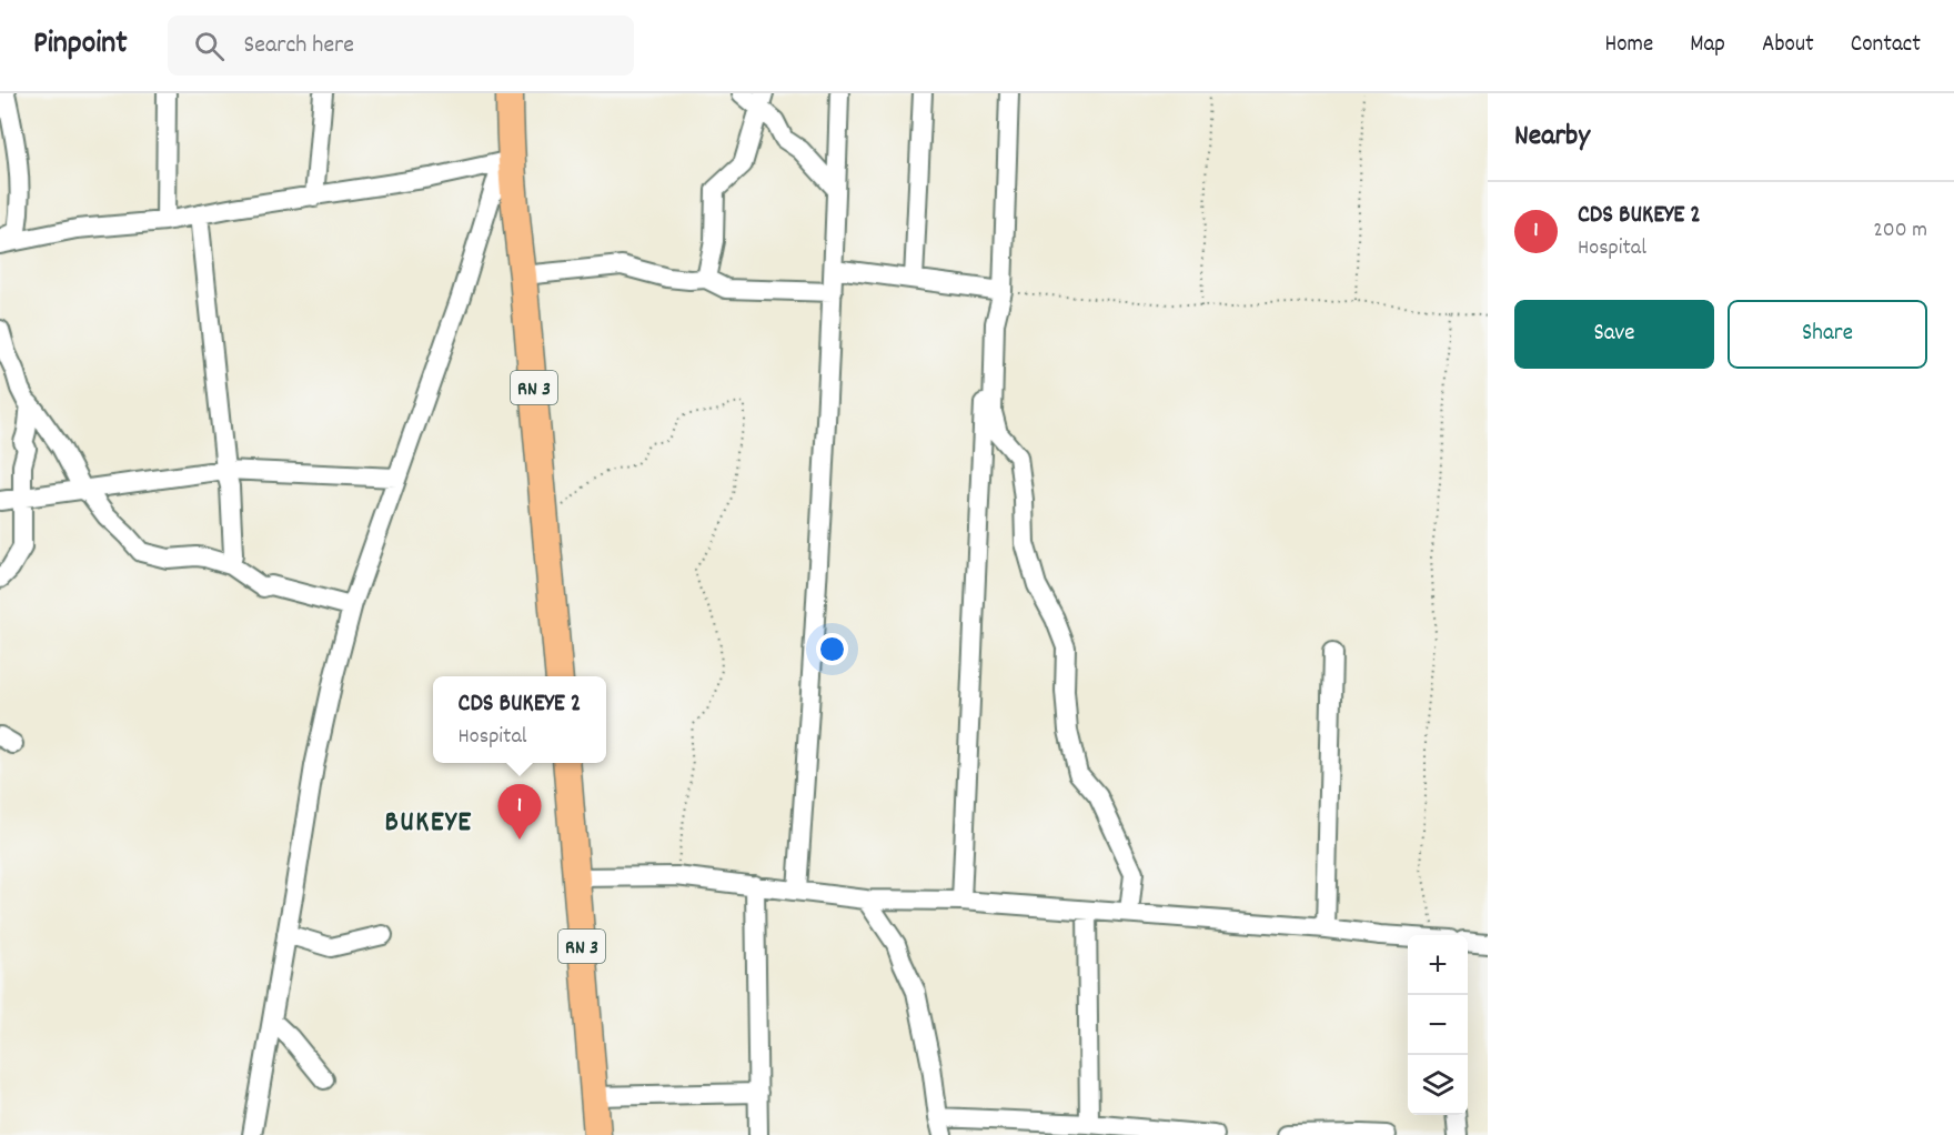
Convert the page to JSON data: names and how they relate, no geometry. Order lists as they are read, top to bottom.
{
  "streets": {
    "highway": ["RN 3"]
  },
  "districts": ["BUKEYE"],
  "page": {
    "header": "Pinpoint",
    "search": "Search here",
    "nav": [
      "Home",
      "Map",
      "About",
      "Contact"
    ],
    "heading": "Nearby",
    "list": [
      {
        "mark": "1",
        "name": "CDS BUKEYE 2",
        "note": "Hospital",
        "value": "200 m"
      }
    ],
    "buttons": ["Save", "Share"],
    "popup": ["CDS BUKEYE 2", "Hospital"],
    "pins": "1",
    "map_buttons": ["+", "−"]
  }
}
